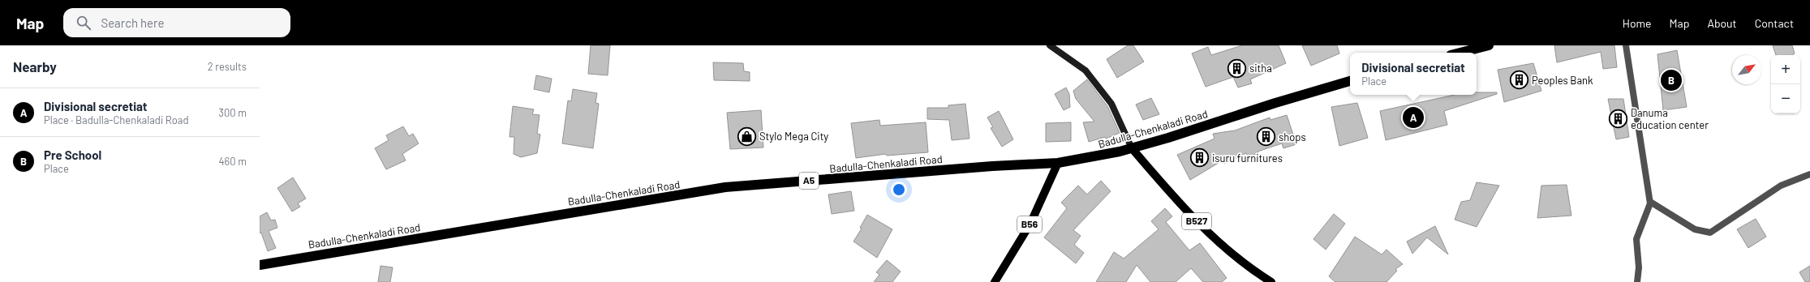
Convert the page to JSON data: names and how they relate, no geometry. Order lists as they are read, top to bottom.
{
  "streets": {
    "highway": ["Badulla-Chenkaladi Road", "A5"],
    "main road": ["B527", "B56"]
  },
  "crossings": [
    ["Badulla-Chenkaladi Road", "B527"],
    ["Badulla-Chenkaladi Road", "B56"]
  ],
  "places": {
    "building": [
      "sitha",
      "Peoples Bank",
      "Danuma education center",
      "shops",
      "isuru furnitures"
    ],
    "shop": ["Stylo Mega City"]
  },
  "north": "top right",
  "page": {
    "header": "Map",
    "search": "Search here",
    "nav": [
      "Home",
      "Map",
      "About",
      "Contact"
    ],
    "heading": ["Nearby", "2 results"],
    "popup": ["Divisional secretiat", "Place"],
    "map_buttons": ["+", "−"],
    "pins": ["B", "A"],
    "list": [
      {
        "mark": "A",
        "name": "Divisional secretiat",
        "note": "Place · Badulla-Chenkaladi Road",
        "value": "300 m"
      },
      {
        "mark": "B",
        "name": "Pre School",
        "note": "Place",
        "value": "460 m"
      }
    ]
  }
}
